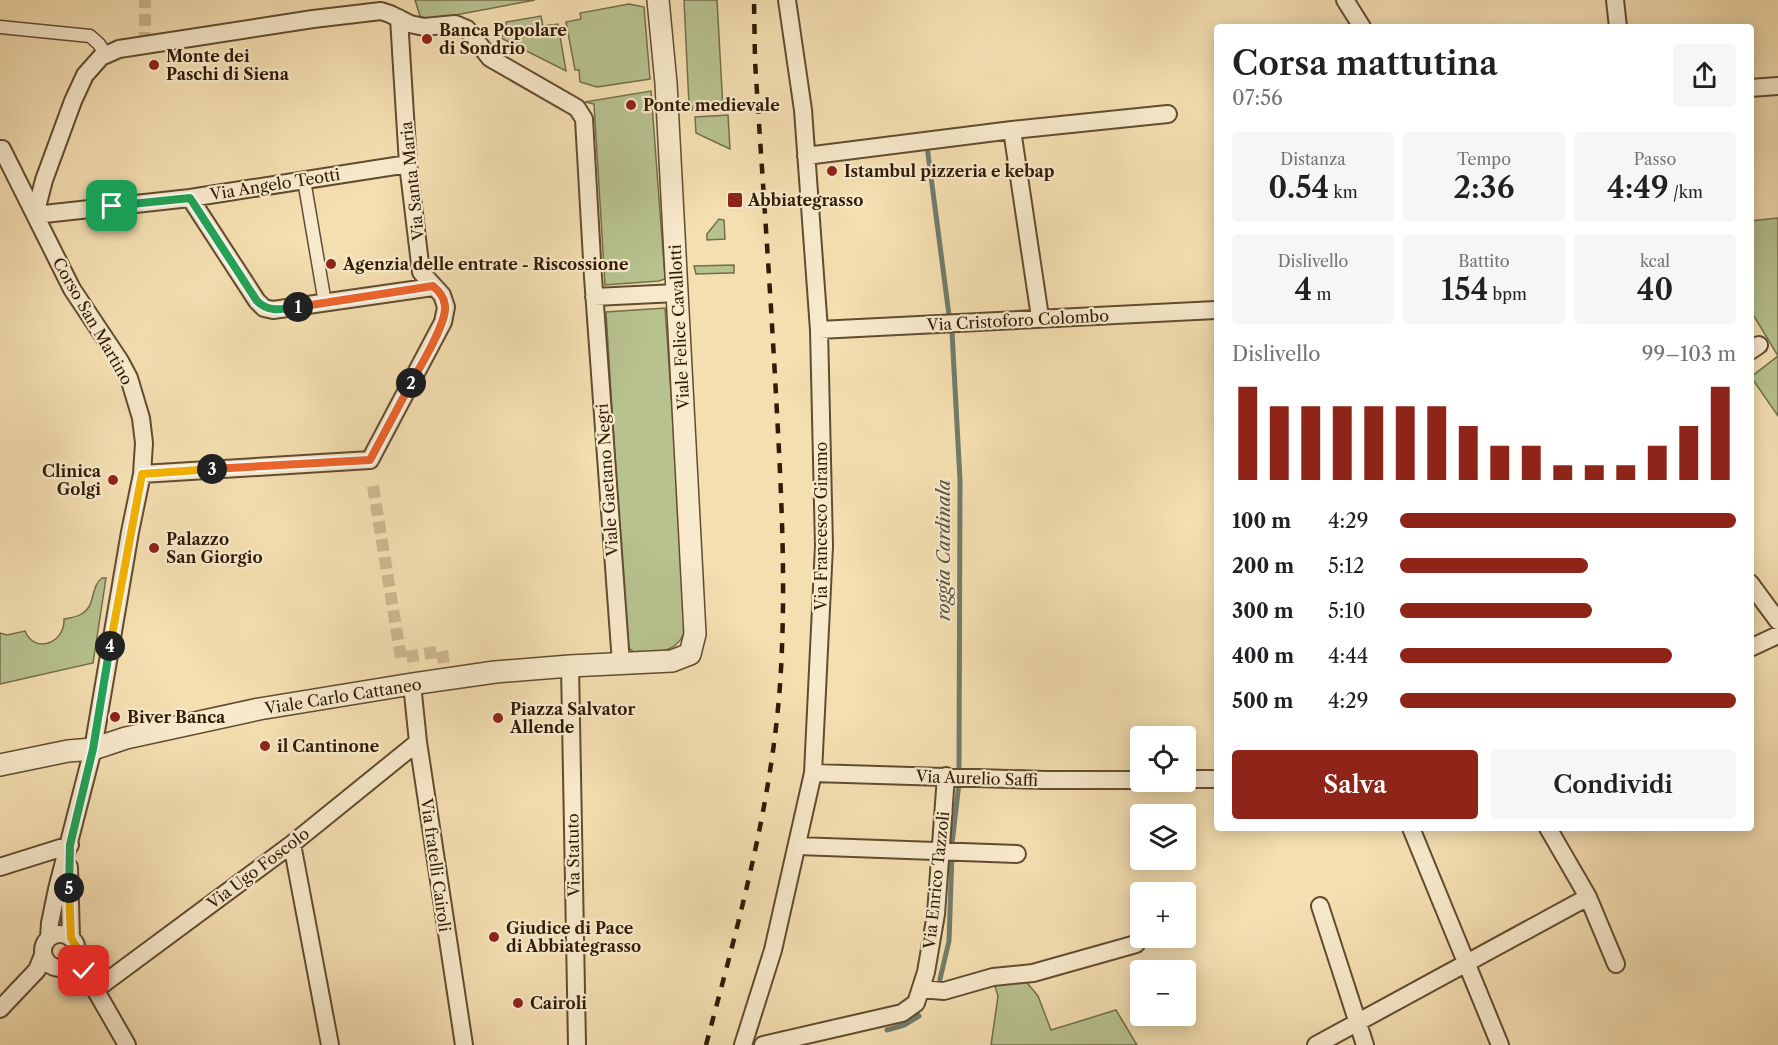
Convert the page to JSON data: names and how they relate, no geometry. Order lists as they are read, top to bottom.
{
  "streets": {
    "street": [
      "Via Santa Maria",
      "Via Angelo Teotti",
      "Via Cristoforo Colombo",
      "Corso San Martino",
      "Viale Felice Cavallotti",
      "Viale Gaetano Negri",
      "Via Francesco Giramo",
      "Viale Carlo Cattaneo",
      "Via Aurelio Saffi",
      "Via Statuto",
      "Via fratelli Cairoli",
      "Via Ugo Foscolo",
      "Via Enrico Tazzoli"
    ]
  },
  "crossings": [
    ["Via Santa Maria", "Via Angelo Teotti"],
    ["Via Santa Maria", "Corso San Martino"],
    ["Via Santa Maria", "Viale Gaetano Negri"],
    ["Via Angelo Teotti", "Corso San Martino"],
    ["Via Cristoforo Colombo", "Via Francesco Giramo"],
    ["Corso San Martino", "Viale Carlo Cattaneo"],
    ["Viale Felice Cavallotti", "Viale Carlo Cattaneo"],
    ["Viale Gaetano Negri", "Viale Carlo Cattaneo"],
    ["Via Francesco Giramo", "Via Aurelio Saffi"],
    ["Viale Carlo Cattaneo", "Via Statuto"],
    ["Viale Carlo Cattaneo", "Via fratelli Cairoli"],
    ["Via Aurelio Saffi", "Via Enrico Tazzoli"],
    ["Via fratelli Cairoli", "Via Ugo Foscolo"]
  ],
  "water": ["roggia Cardinala"],
  "places": {
    "other": [
      "Banca Popolare di Sondrio",
      "Monte dei Paschi di Siena",
      "Ponte medievale",
      "Istambul pizzeria e kebap",
      "Agenzia delle entrate - Riscossione",
      "Clinica Golgi",
      "Palazzo San Giorgio",
      "Biver Banca",
      "Piazza Salvator Allende",
      "il Cantinone",
      "Giudice di Pace di Abbiategrasso",
      "Cairoli"
    ],
    "transit": ["Abbiategrasso"]
  },
  "page": {
    "heading": ["Corsa mattutina", "07:56"],
    "stats": [
      ["Distanza", "0.54 km"],
      ["Tempo", "2:36"],
      ["Passo", "4:49 /km"],
      ["Dislivello", "4 m"],
      ["Battito", "154 bpm"],
      ["kcal", "40"]
    ],
    "pins": [
      "1",
      "2",
      "3",
      "4",
      "5"
    ],
    "chart": ["Dislivello", "99–103 m"],
    "list": [
      {
        "name": "100 m",
        "note": "4:29"
      },
      {
        "name": "200 m",
        "note": "5:12"
      },
      {
        "name": "300 m",
        "note": "5:10"
      },
      {
        "name": "400 m",
        "note": "4:44"
      },
      {
        "name": "500 m",
        "note": "4:29"
      }
    ],
    "map_buttons": ["+", "−"],
    "buttons": ["Salva", "Condividi"]
  }
}
